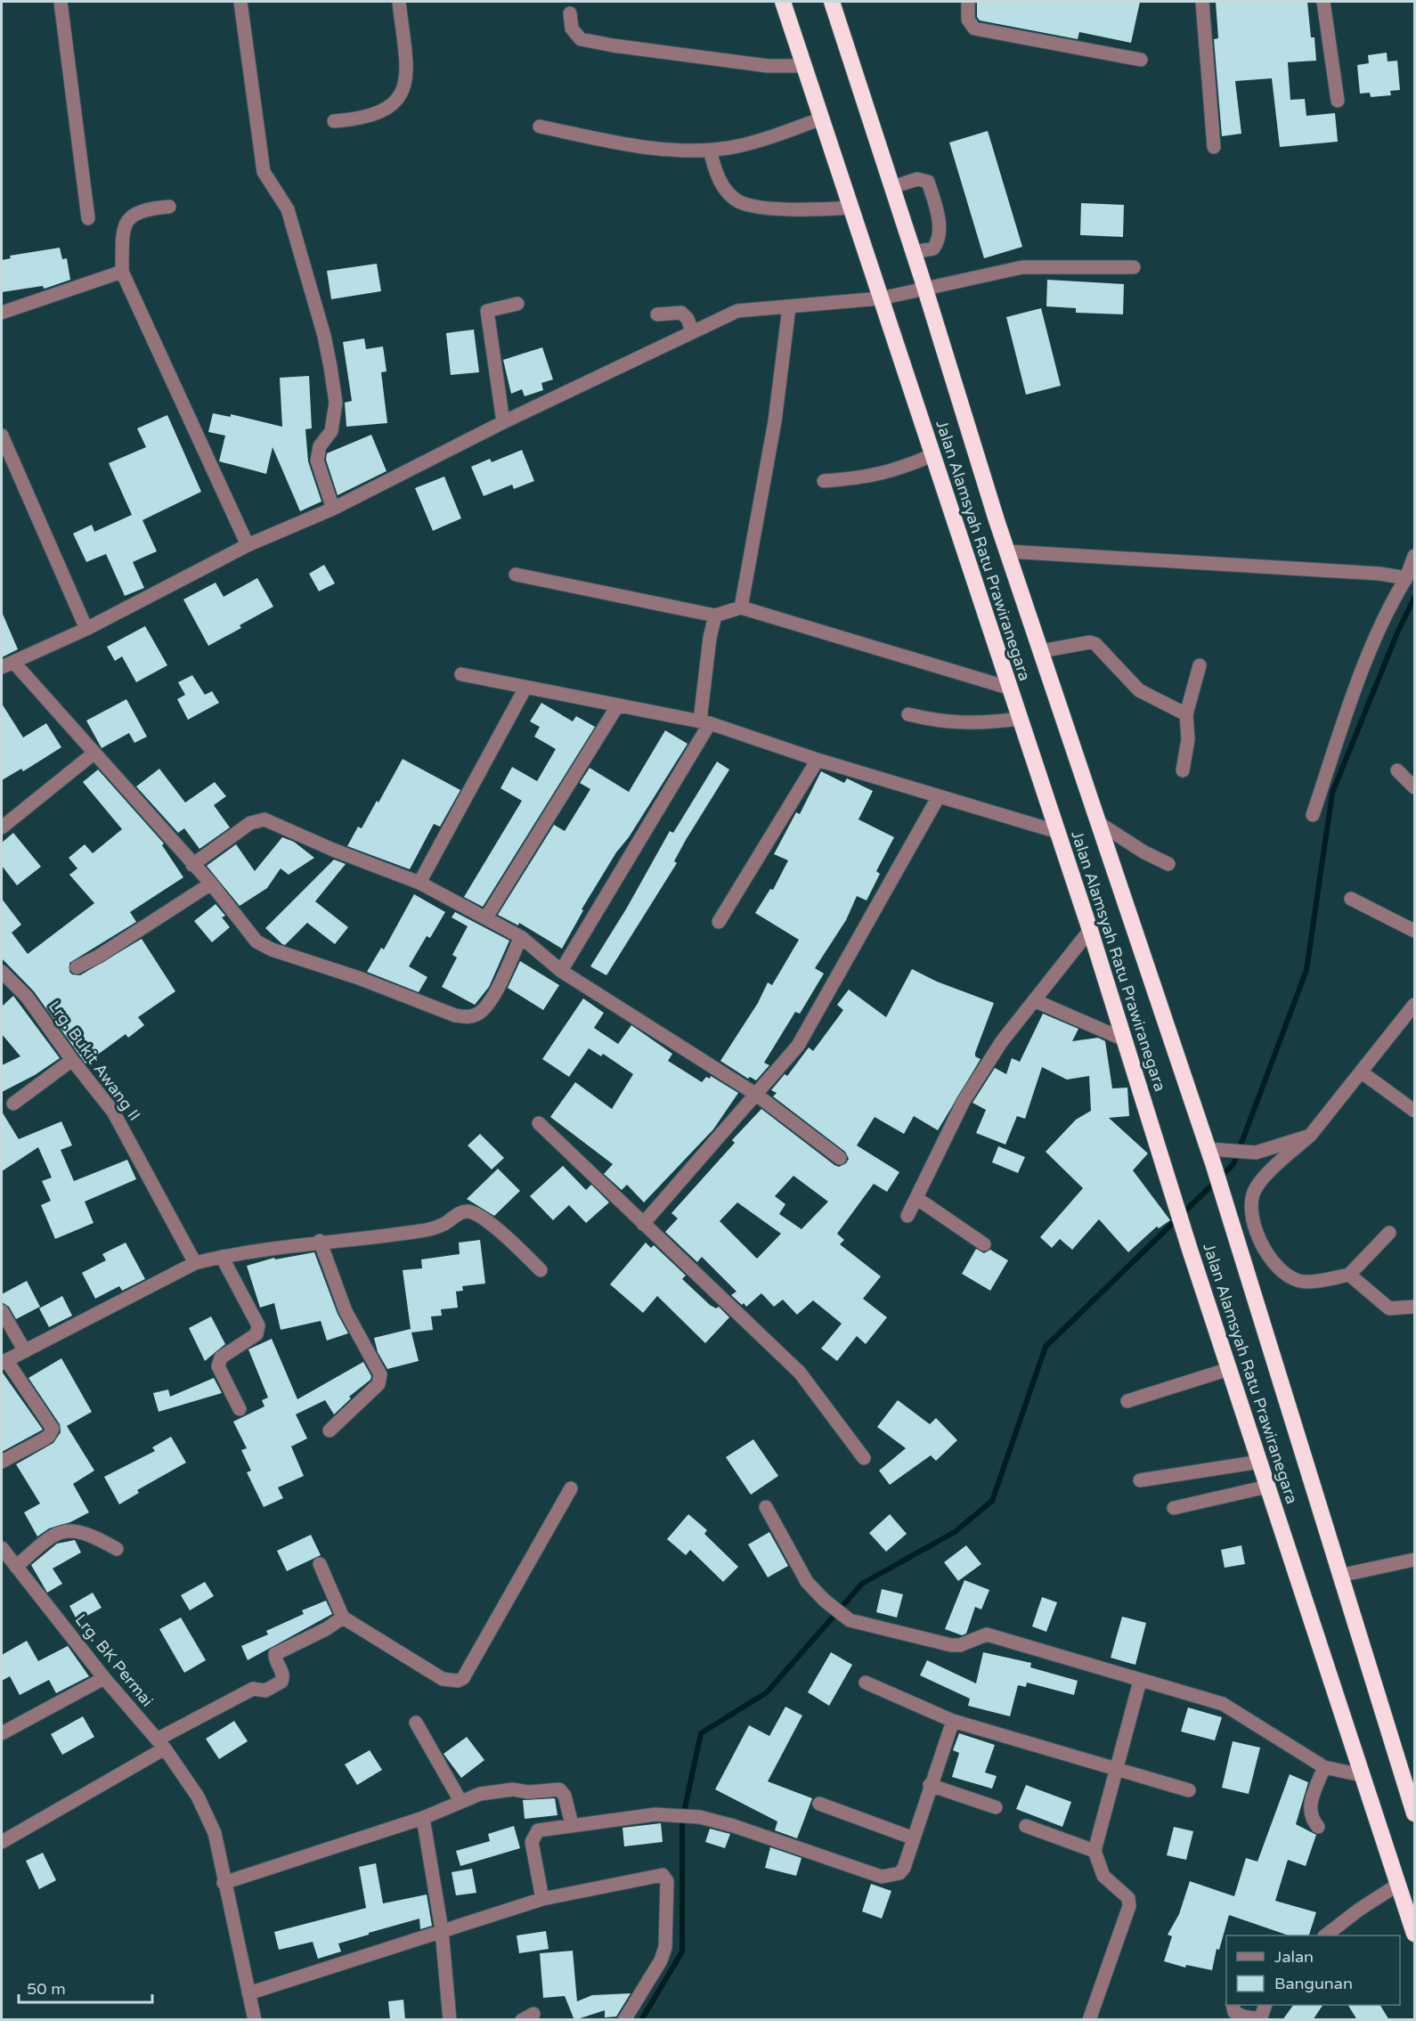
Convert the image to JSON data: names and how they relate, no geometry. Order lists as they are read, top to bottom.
{
  "streets": {
    "highway": ["Jalan Alamsyah Ratu Prawiranegara"],
    "street": ["Lrg. Bukit Awang II", "Lrg. BK Permai"]
  },
  "legend": ["Jalan", "Bangunan"],
  "scale_bar": "50 m"
}
